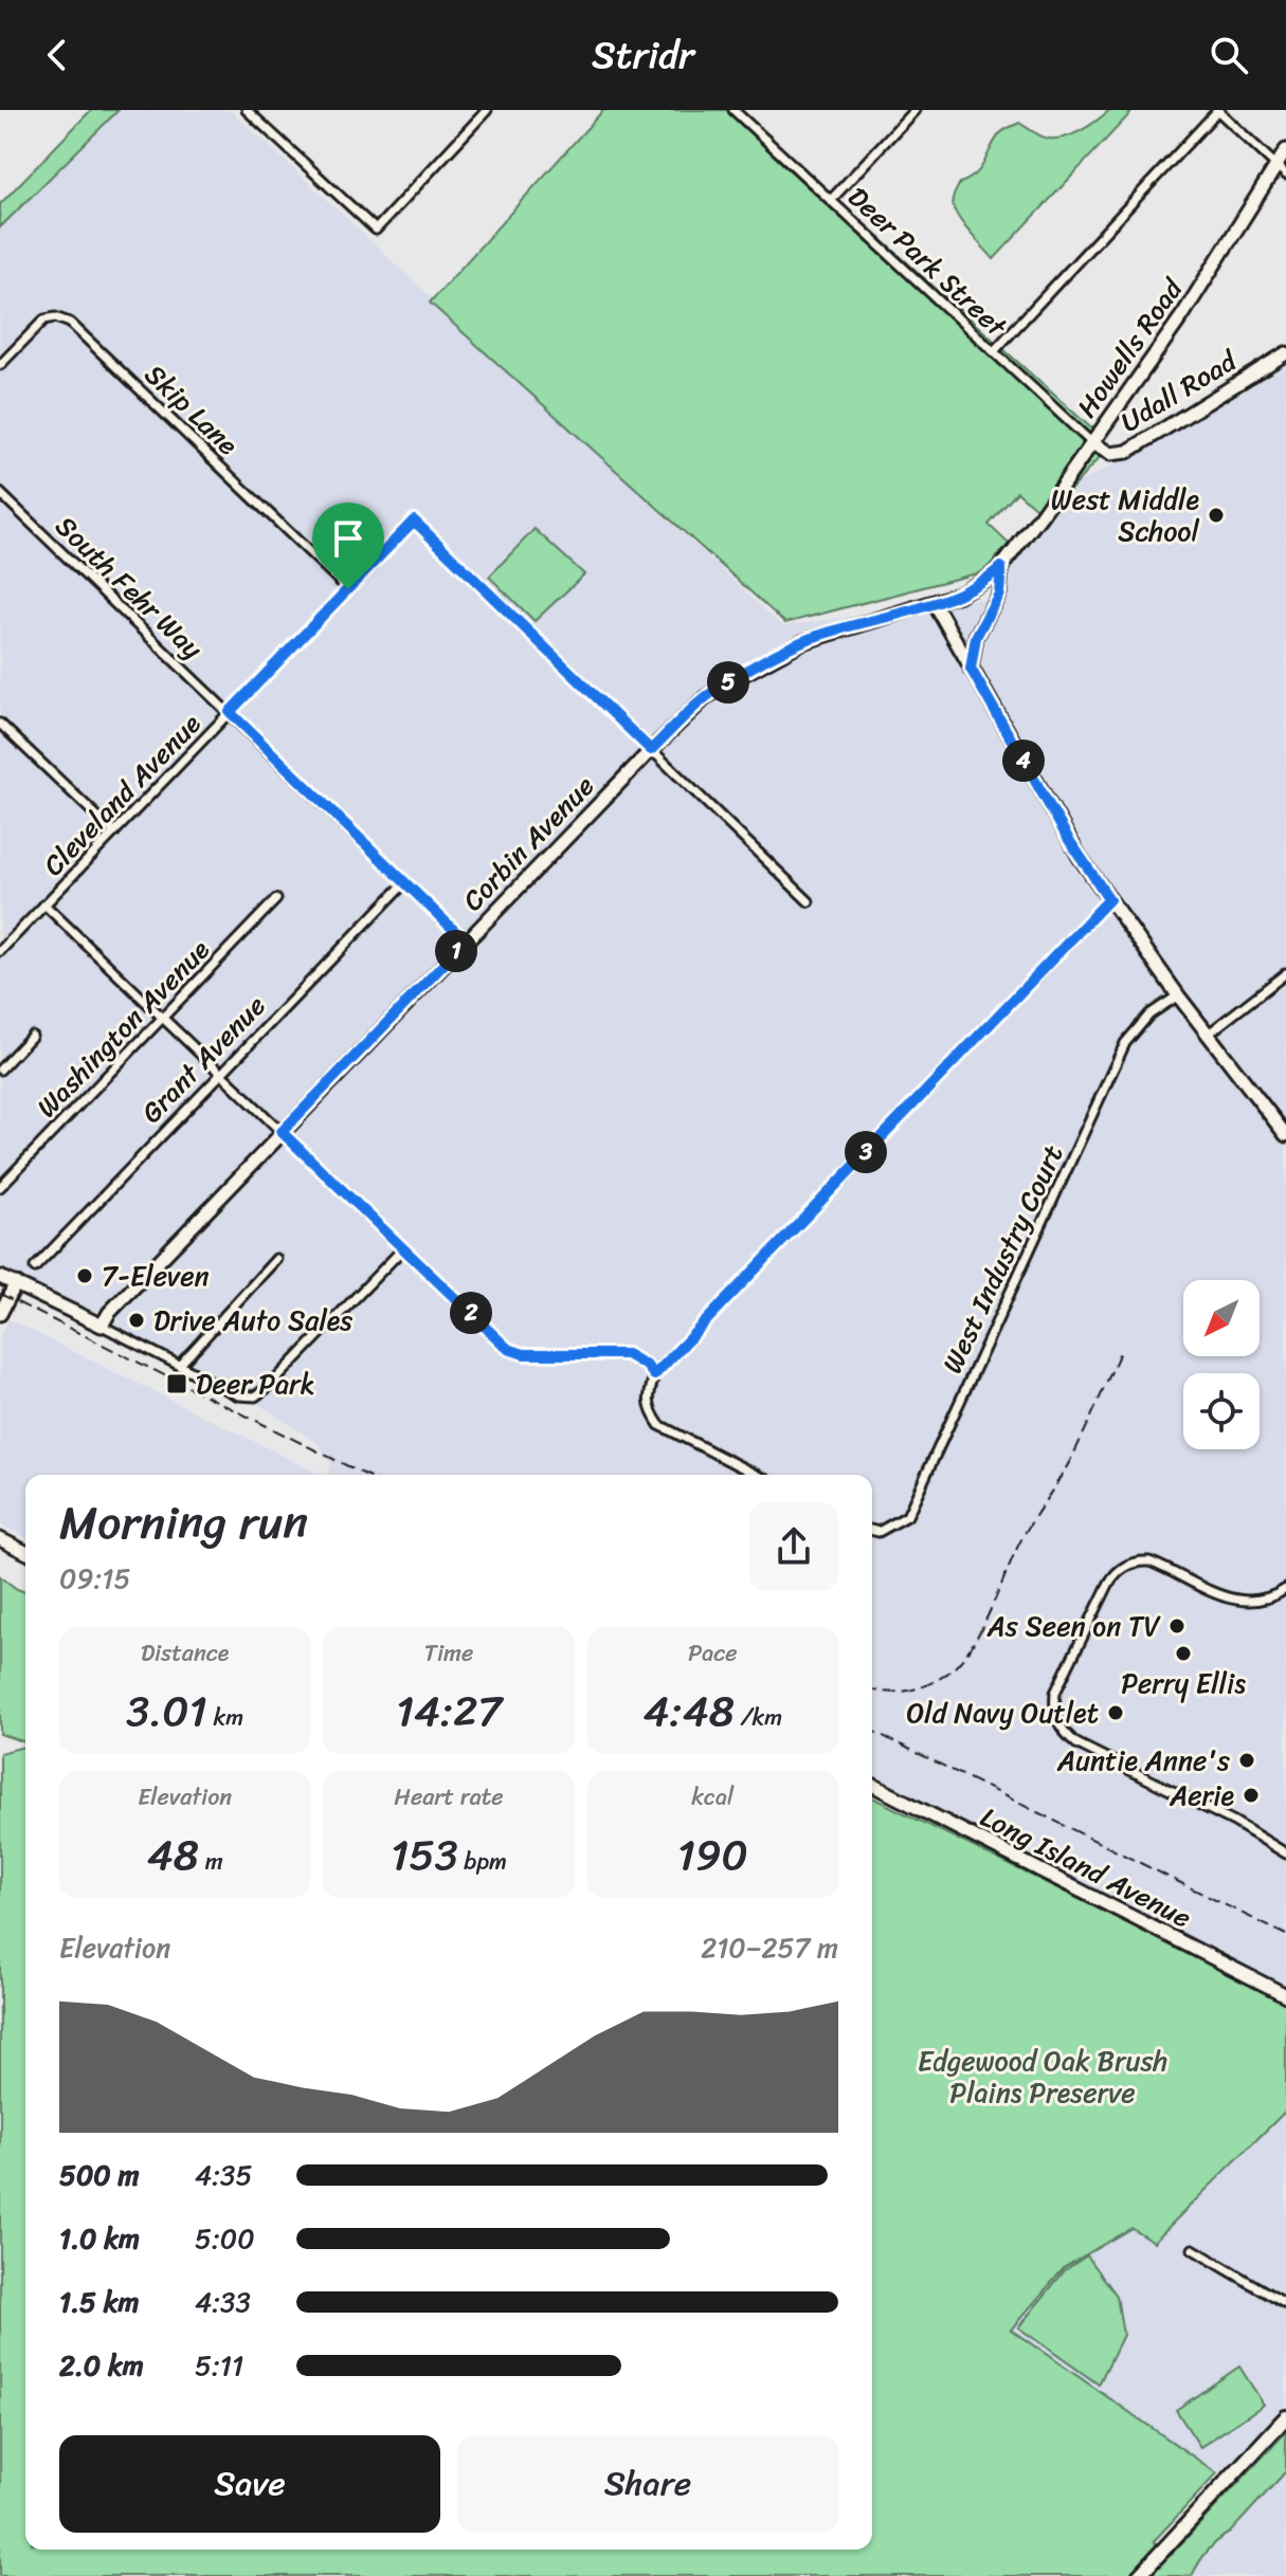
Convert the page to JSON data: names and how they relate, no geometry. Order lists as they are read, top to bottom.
{
  "streets": {
    "street": [
      "Deer Park Street",
      "Howells Road",
      "Udall Road",
      "Skip Lane",
      "South Fehr Way",
      "Cleveland Avenue",
      "Corbin Avenue",
      "Washington Avenue",
      "Grant Avenue",
      "West Industry Court",
      "Long Island Avenue"
    ]
  },
  "crossings": [
    ["Deer Park Street", "Howells Road"],
    ["Deer Park Street", "Udall Road"],
    ["Howells Road", "Udall Road"],
    ["Howells Road", "Corbin Avenue"],
    ["Skip Lane", "Cleveland Avenue"],
    ["South Fehr Way", "Cleveland Avenue"],
    ["South Fehr Way", "Corbin Avenue"],
    ["South Fehr Way", "Grant Avenue"],
    ["Cleveland Avenue", "Corbin Avenue"]
  ],
  "parks": ["Edgewood Oak Brush Plains Preserve"],
  "places": {
    "other": [
      "West Middle School",
      "7-Eleven",
      "Drive Auto Sales",
      "As Seen on TV",
      "Perry Ellis",
      "Old Navy Outlet",
      "Auntie Anne's",
      "Aerie"
    ],
    "transit": ["Deer Park"]
  },
  "north": "bottom left",
  "page": {
    "header": "Stridr",
    "pins": [
      "5",
      "4",
      "1",
      "3",
      "2"
    ],
    "heading": ["Morning run", "09:15"],
    "stats": [
      ["Distance", "3.01 km"],
      ["Time", "14:27"],
      ["Pace", "4:48 /km"],
      ["Elevation", "48 m"],
      ["Heart rate", "153 bpm"],
      ["kcal", "190"]
    ],
    "chart": ["Elevation", "210–257 m"],
    "list": [
      {
        "name": "500 m",
        "note": "4:35"
      },
      {
        "name": "1.0 km",
        "note": "5:00"
      },
      {
        "name": "1.5 km",
        "note": "4:33"
      },
      {
        "name": "2.0 km",
        "note": "5:11"
      }
    ],
    "buttons": ["Save", "Share"]
  }
}
